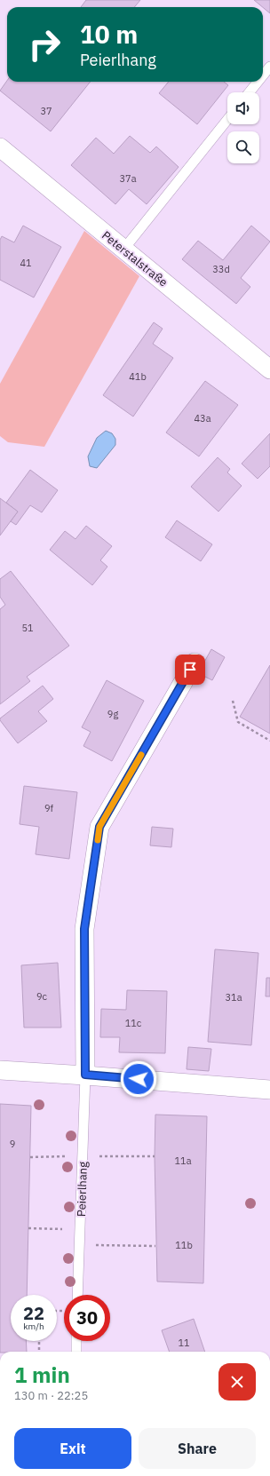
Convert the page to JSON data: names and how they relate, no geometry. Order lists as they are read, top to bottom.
{
  "streets": {
    "street": ["Peterstalstraße", "Peierlhang"]
  },
  "house_numbers": [
    "37",
    "37a",
    "41",
    "33d",
    "41b",
    "43a",
    "51",
    "9g",
    "9f",
    "9c",
    "31a",
    "11c",
    "9",
    "11a",
    "11b",
    "11"
  ],
  "page": {
    "turn": ["10 m", "Peierlhang"],
    "speed": "22 km/h",
    "limit": "30",
    "heading": ["1 min", "130 m · 22:25"],
    "buttons": ["Exit", "Share"]
  }
}
